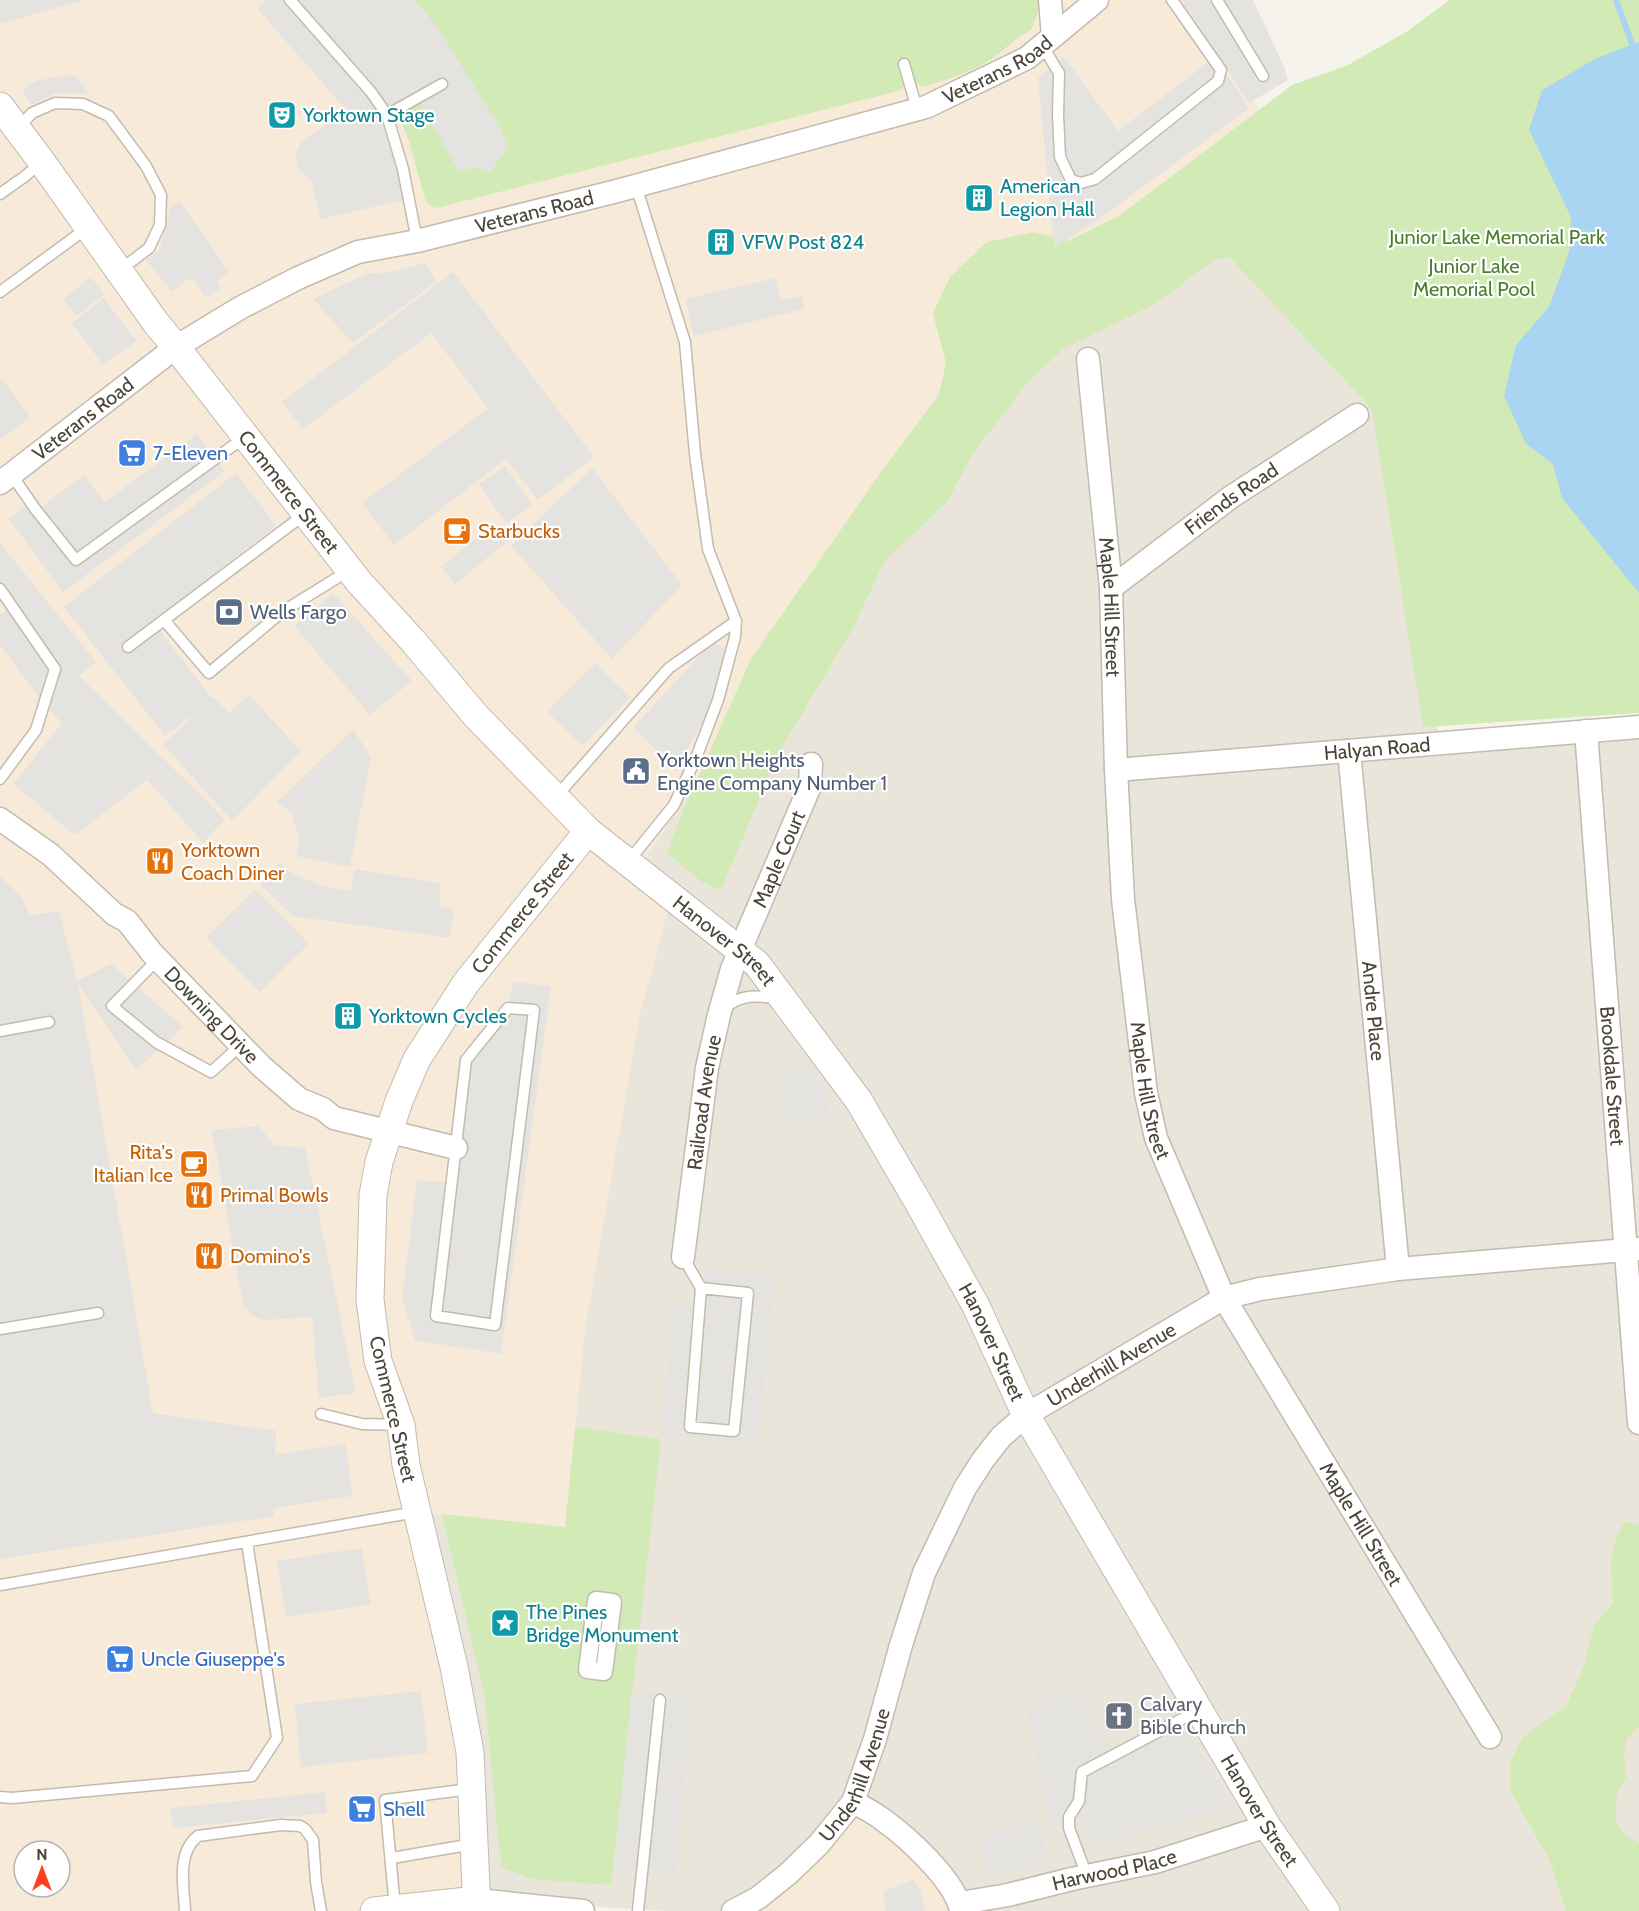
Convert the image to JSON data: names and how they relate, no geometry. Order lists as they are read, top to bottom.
{
  "streets": {
    "street": [
      "Veterans Road",
      "Commerce Street",
      "Friends Road",
      "Maple Hill Street",
      "Halyan Road",
      "Maple Court",
      "Hanover Street",
      "Andre Place",
      "Downing Drive",
      "Brookdale Street",
      "Railroad Avenue",
      "Underhill Avenue",
      "Harwood Place"
    ]
  },
  "crossings": [
    ["Veterans Road", "Commerce Street"],
    ["Commerce Street", "Hanover Street"],
    ["Commerce Street", "Downing Drive"],
    ["Friends Road", "Maple Hill Street"],
    ["Maple Hill Street", "Halyan Road"],
    ["Maple Hill Street", "Underhill Avenue"],
    ["Halyan Road", "Andre Place"],
    ["Halyan Road", "Brookdale Street"],
    ["Maple Court", "Hanover Street"],
    ["Maple Court", "Railroad Avenue"],
    ["Hanover Street", "Railroad Avenue"],
    ["Hanover Street", "Underhill Avenue"],
    ["Hanover Street", "Harwood Place"],
    ["Andre Place", "Underhill Avenue"],
    ["Brookdale Street", "Underhill Avenue"]
  ],
  "parks": ["Junior Lake Memorial Park", "Junior Lake Memorial Pool"],
  "places": {
    "theatre": ["Yorktown Stage"],
    "building": ["American Legion Hall", "VFW Post 824", "Yorktown Cycles"],
    "supermarket": ["7-Eleven", "Uncle Giuseppe's", "Shell"],
    "cafe": ["Starbucks", "Rita's Italian Ice"],
    "bank": ["Wells Fargo"],
    "public building": ["Yorktown Heights Engine Company Number 1"],
    "restaurant": ["Yorktown Coach Diner", "Primal Bowls", "Domino's"],
    "place": ["The Pines Bridge Monument"],
    "church": ["Calvary Bible Church"]
  },
  "north": "top"
}
